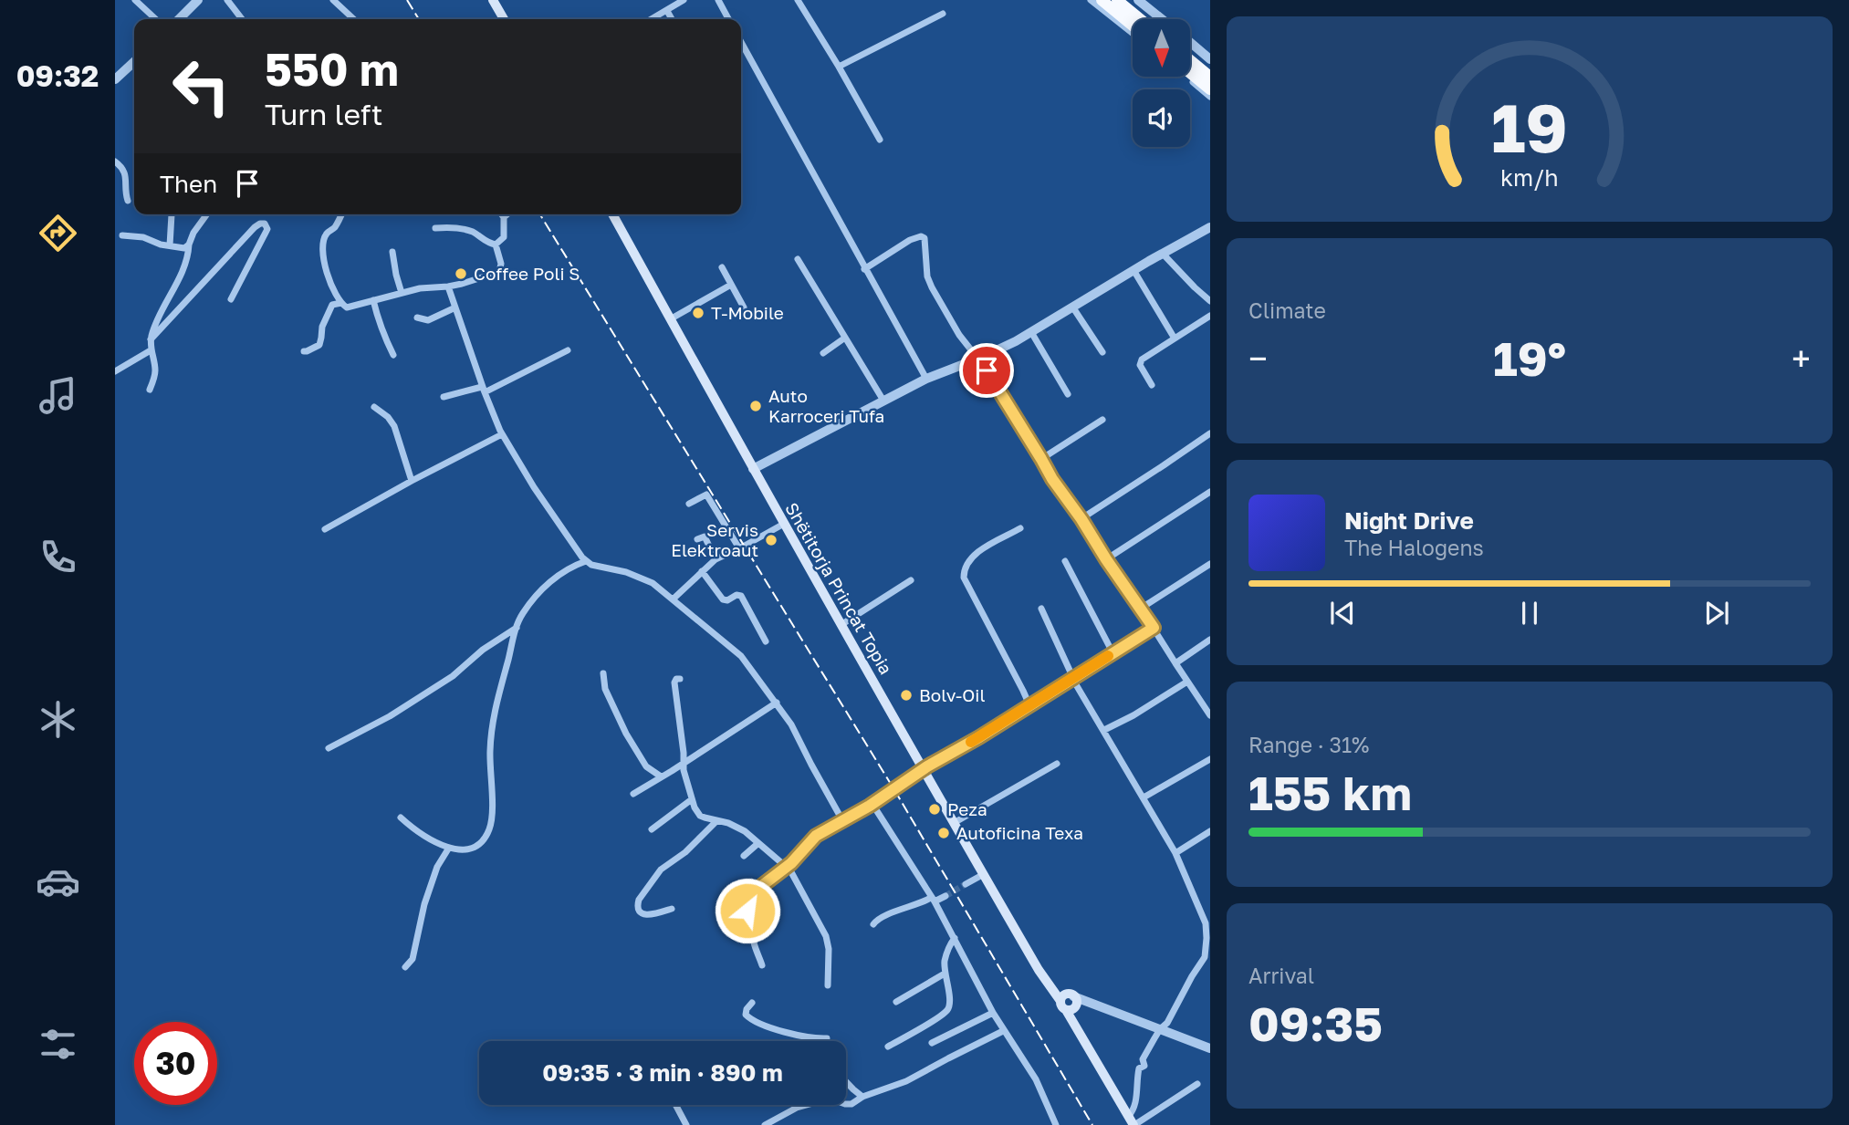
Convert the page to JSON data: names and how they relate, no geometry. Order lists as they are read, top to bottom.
{
  "streets": {
    "main road": ["Shëtitorja Princat Topia"]
  },
  "places": [
    "Coffee Poli S",
    "T-Mobile",
    "Auto Karroceri Tufa",
    "Servis Elektroaut",
    "Bolv-Oil",
    "Peza",
    "Autoficina Texa"
  ],
  "north": "bottom",
  "page": {
    "tabs": "09:32",
    "turn": ["550 m", "Turn left"],
    "then": "Then",
    "tile": [
      "Climate",
      ["Range · 31%", "155 km"],
      ["Arrival", "09:35"]
    ],
    "heat": ["−", "19°", "+"],
    "song": ["Night Drive", "The Halogens"],
    "limit": "30",
    "trip": "09:35 · 3 min · 890 m",
    "gauge": ["19", "km/h"]
  }
}
